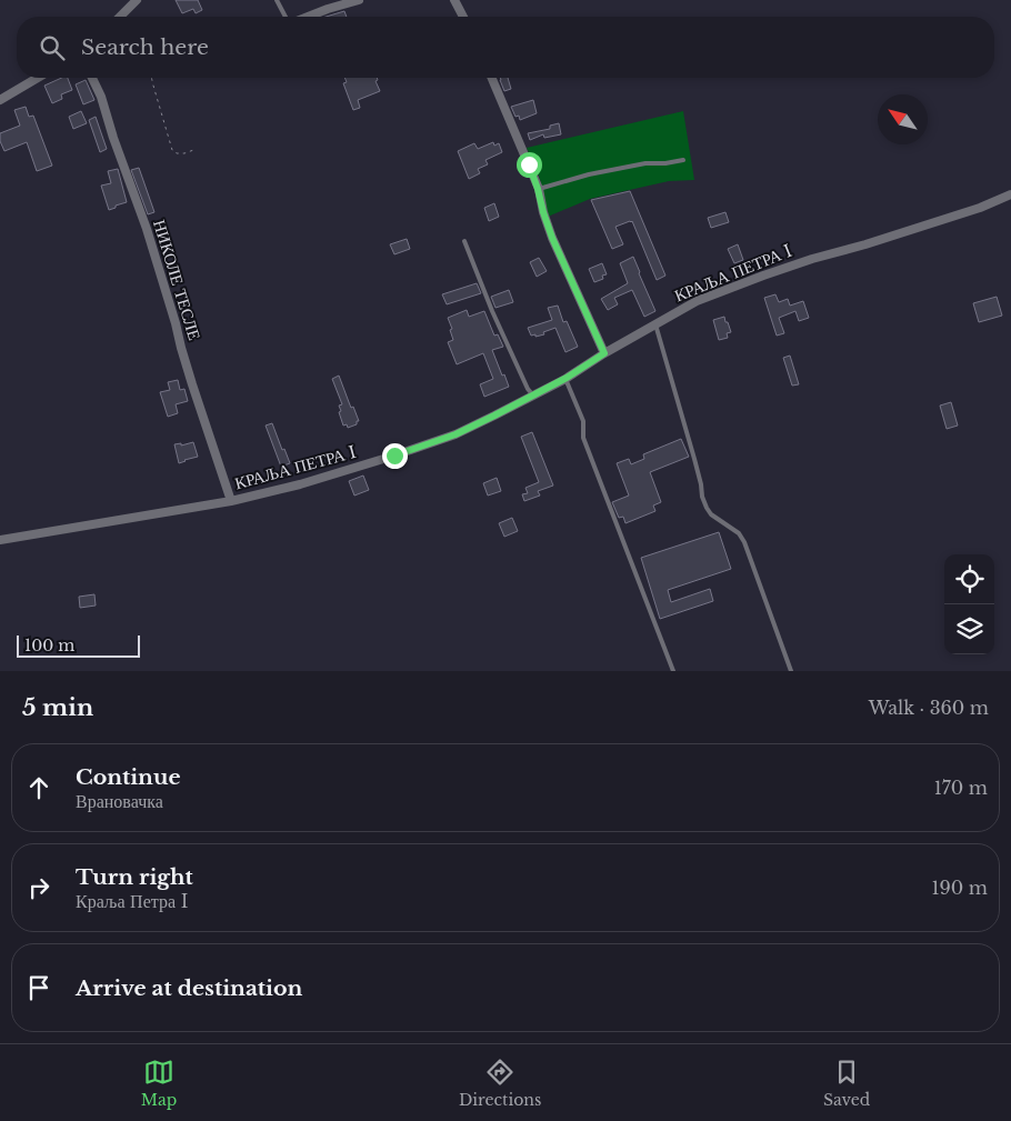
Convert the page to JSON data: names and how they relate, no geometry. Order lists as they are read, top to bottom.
{
  "streets": {
    "street": ["КРАЉА ПЕТРА I", "НИКОЛЕ ТЕСЛЕ"]
  },
  "crossings": [
    ["КРАЉА ПЕТРА I", "НИКОЛЕ ТЕСЛЕ"]
  ],
  "scale_bar": "100 m",
  "north": "top left",
  "page": {
    "search": "Search here",
    "scale": "100 m",
    "heading": ["5 min", "Walk · 360 m"],
    "list": [
      ["Continue", "Врановачка", "170 m"],
      ["Turn right", "Краља Петра I", "190 m"],
      "Arrive at destination"
    ],
    "nav": ["Map", "Directions", "Saved"]
  }
}
